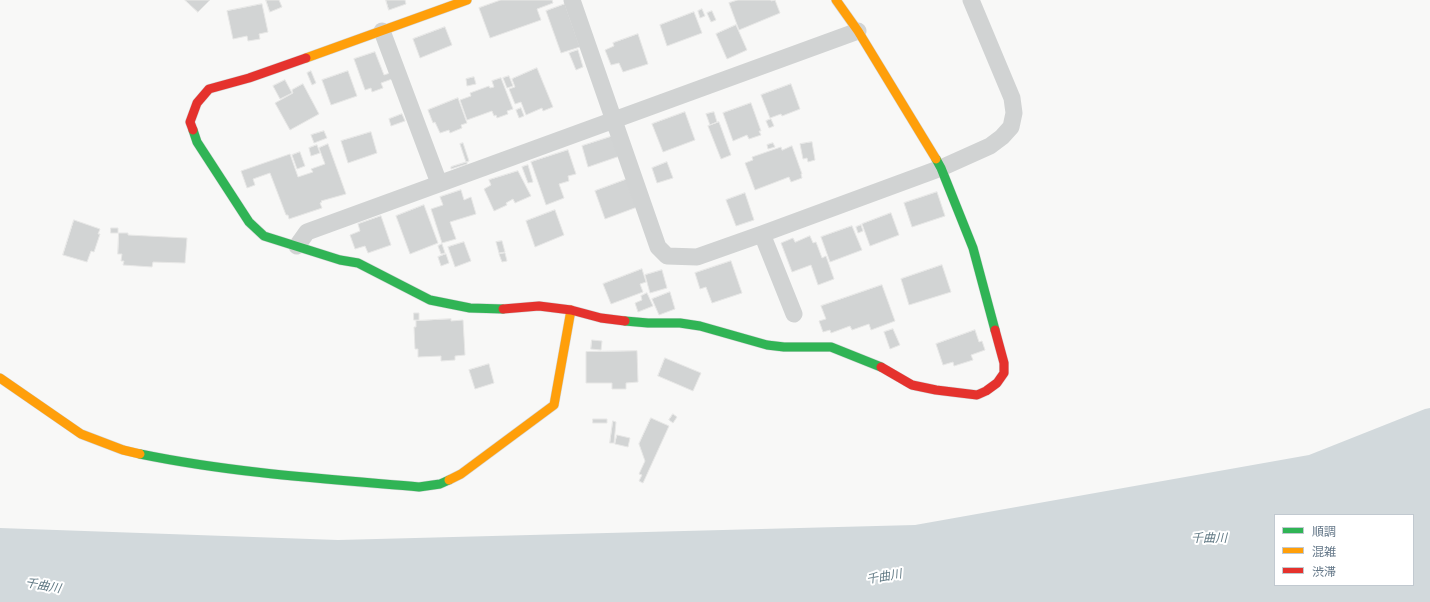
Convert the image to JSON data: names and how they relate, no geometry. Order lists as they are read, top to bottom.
{
  "water": ["千曲川"],
  "legend": ["順調", "混雑", "渋滞"]
}
